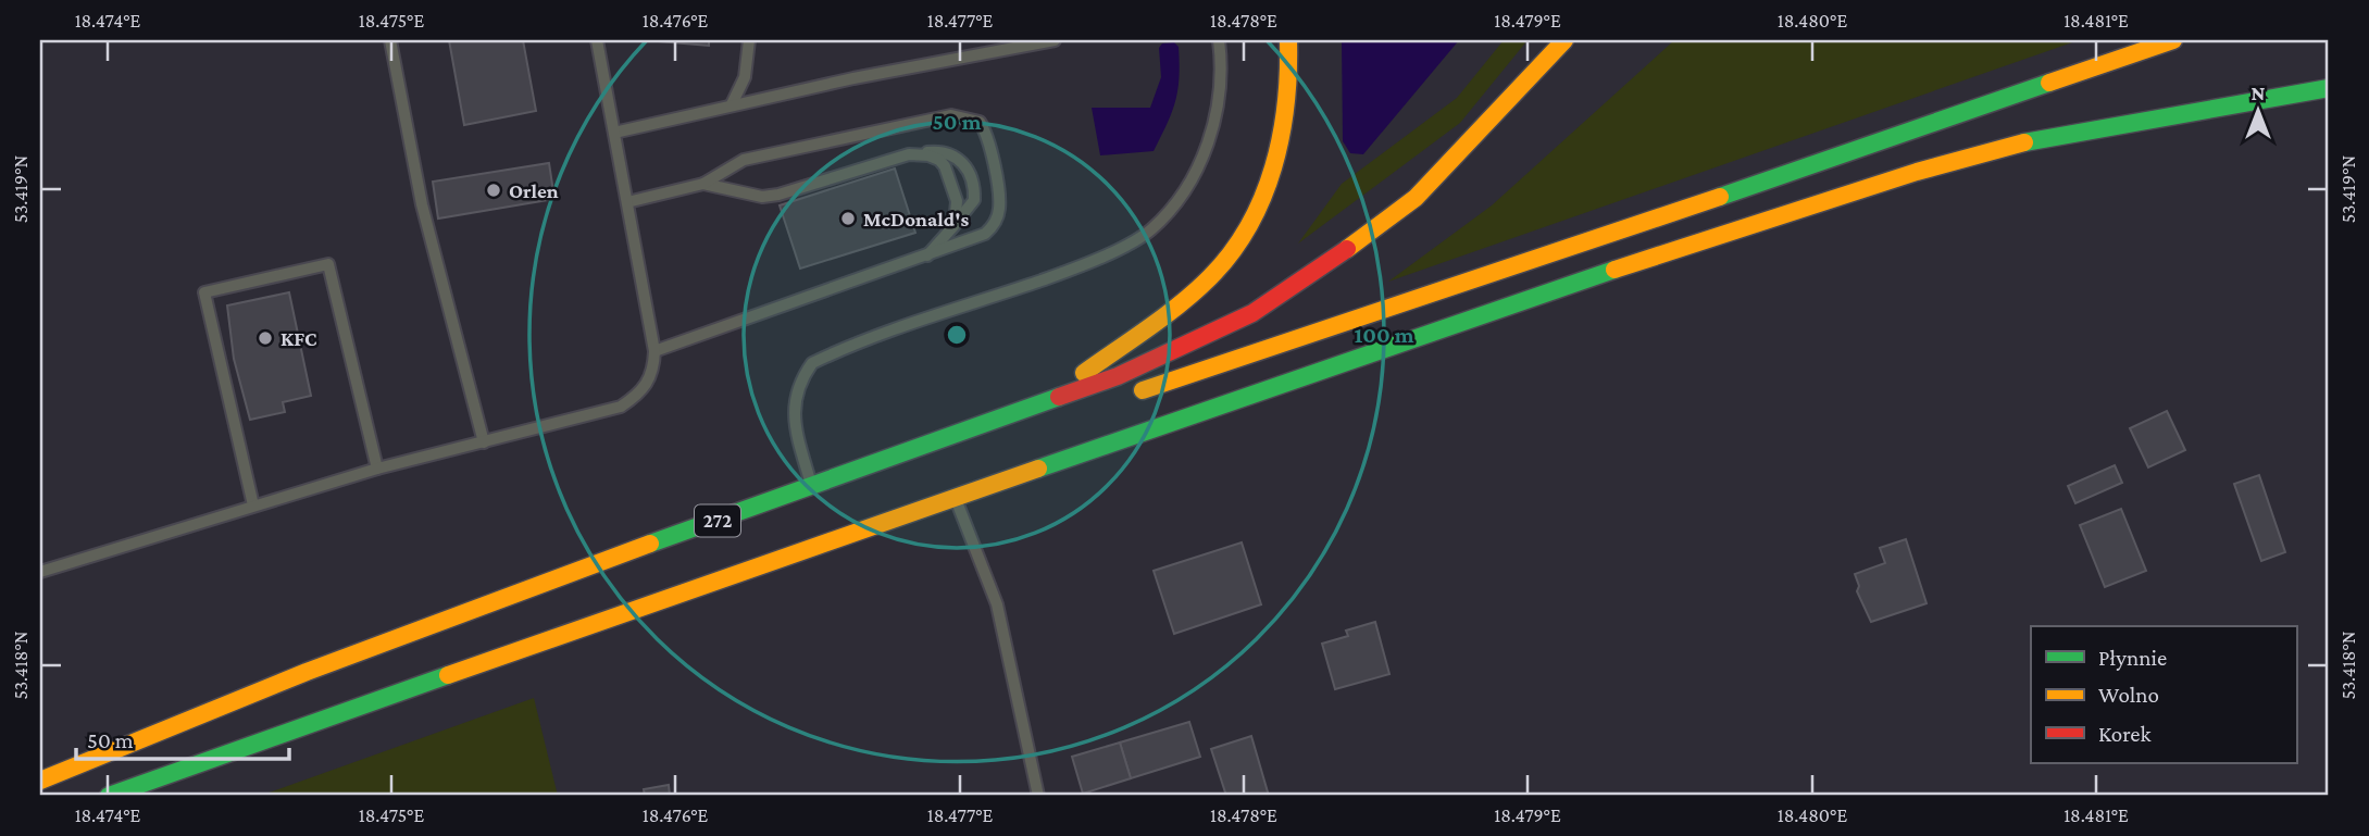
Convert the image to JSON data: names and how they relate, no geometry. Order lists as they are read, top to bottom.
{
  "streets": {
    "main road": ["272"]
  },
  "places": ["Orlen", "McDonald's", "KFC"],
  "legend": ["Płynnie", "Wolno", "Korek"],
  "scale_bar": "50 m",
  "north": "top",
  "coordinates": [
    "18.474°E",
    "18.475°E",
    "18.476°E",
    "18.477°E",
    "18.478°E",
    "18.479°E",
    "18.480°E",
    "18.481°E",
    "53.419°N",
    "53.418°N"
  ],
  "rings": ["50 m", "100 m"]
}
